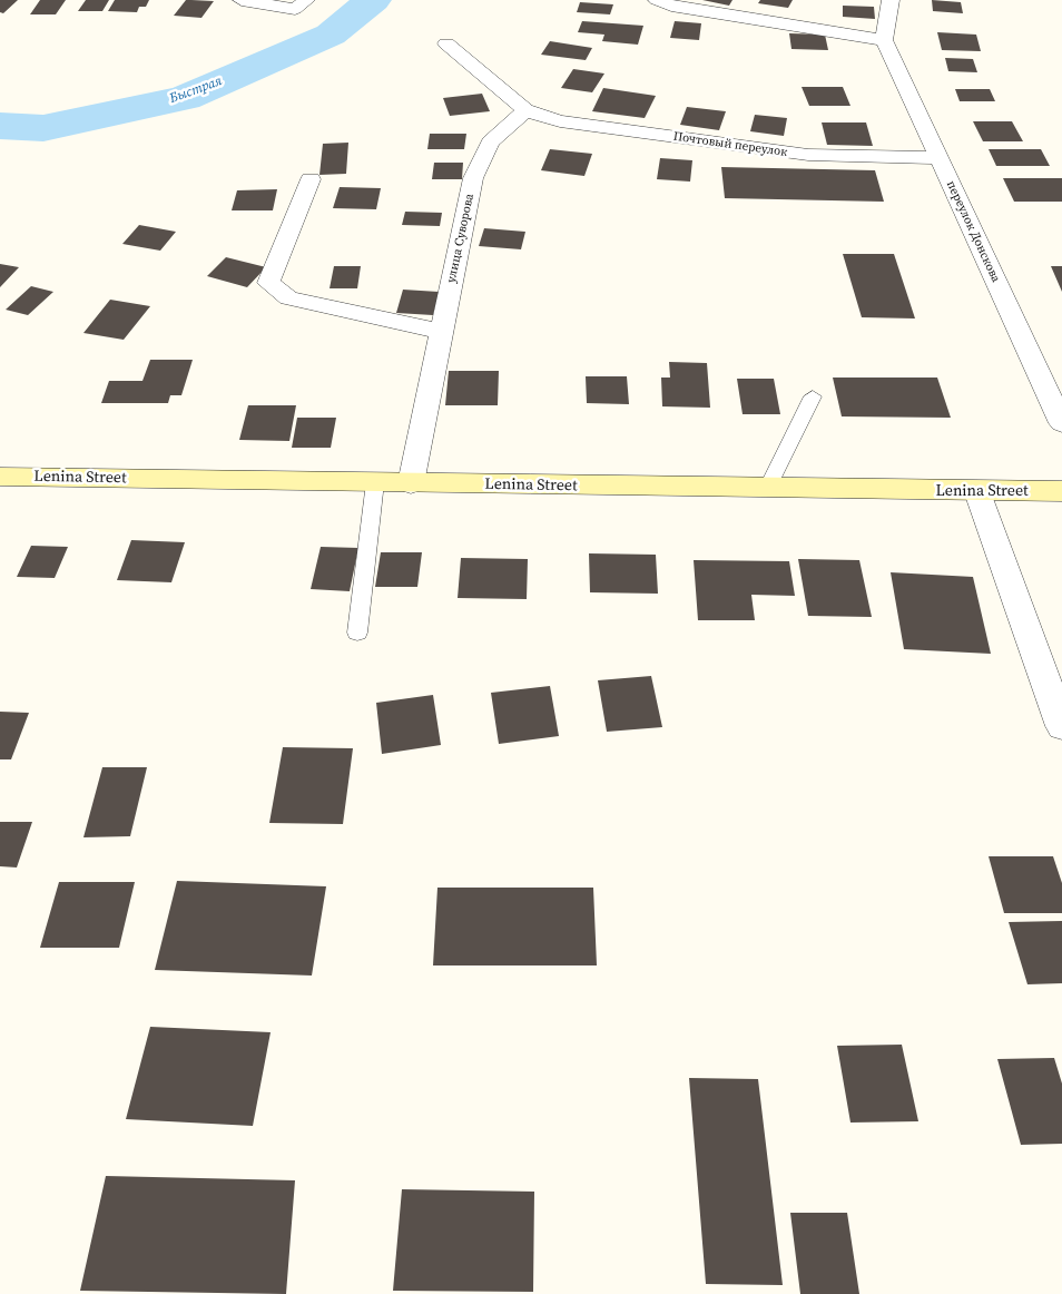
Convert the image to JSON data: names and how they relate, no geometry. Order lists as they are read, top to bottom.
{
  "streets": {
    "street": [
      "Почтовый переулок",
      "переулок Донскова",
      "улица Суворова",
      "Lenina Street"
    ]
  },
  "crossings": [
    ["Почтовый переулок", "переулок Донскова"],
    ["Почтовый переулок", "улица Суворова"],
    ["улица Суворова", "Lenina Street"]
  ],
  "water": ["Быстрая"]
}
